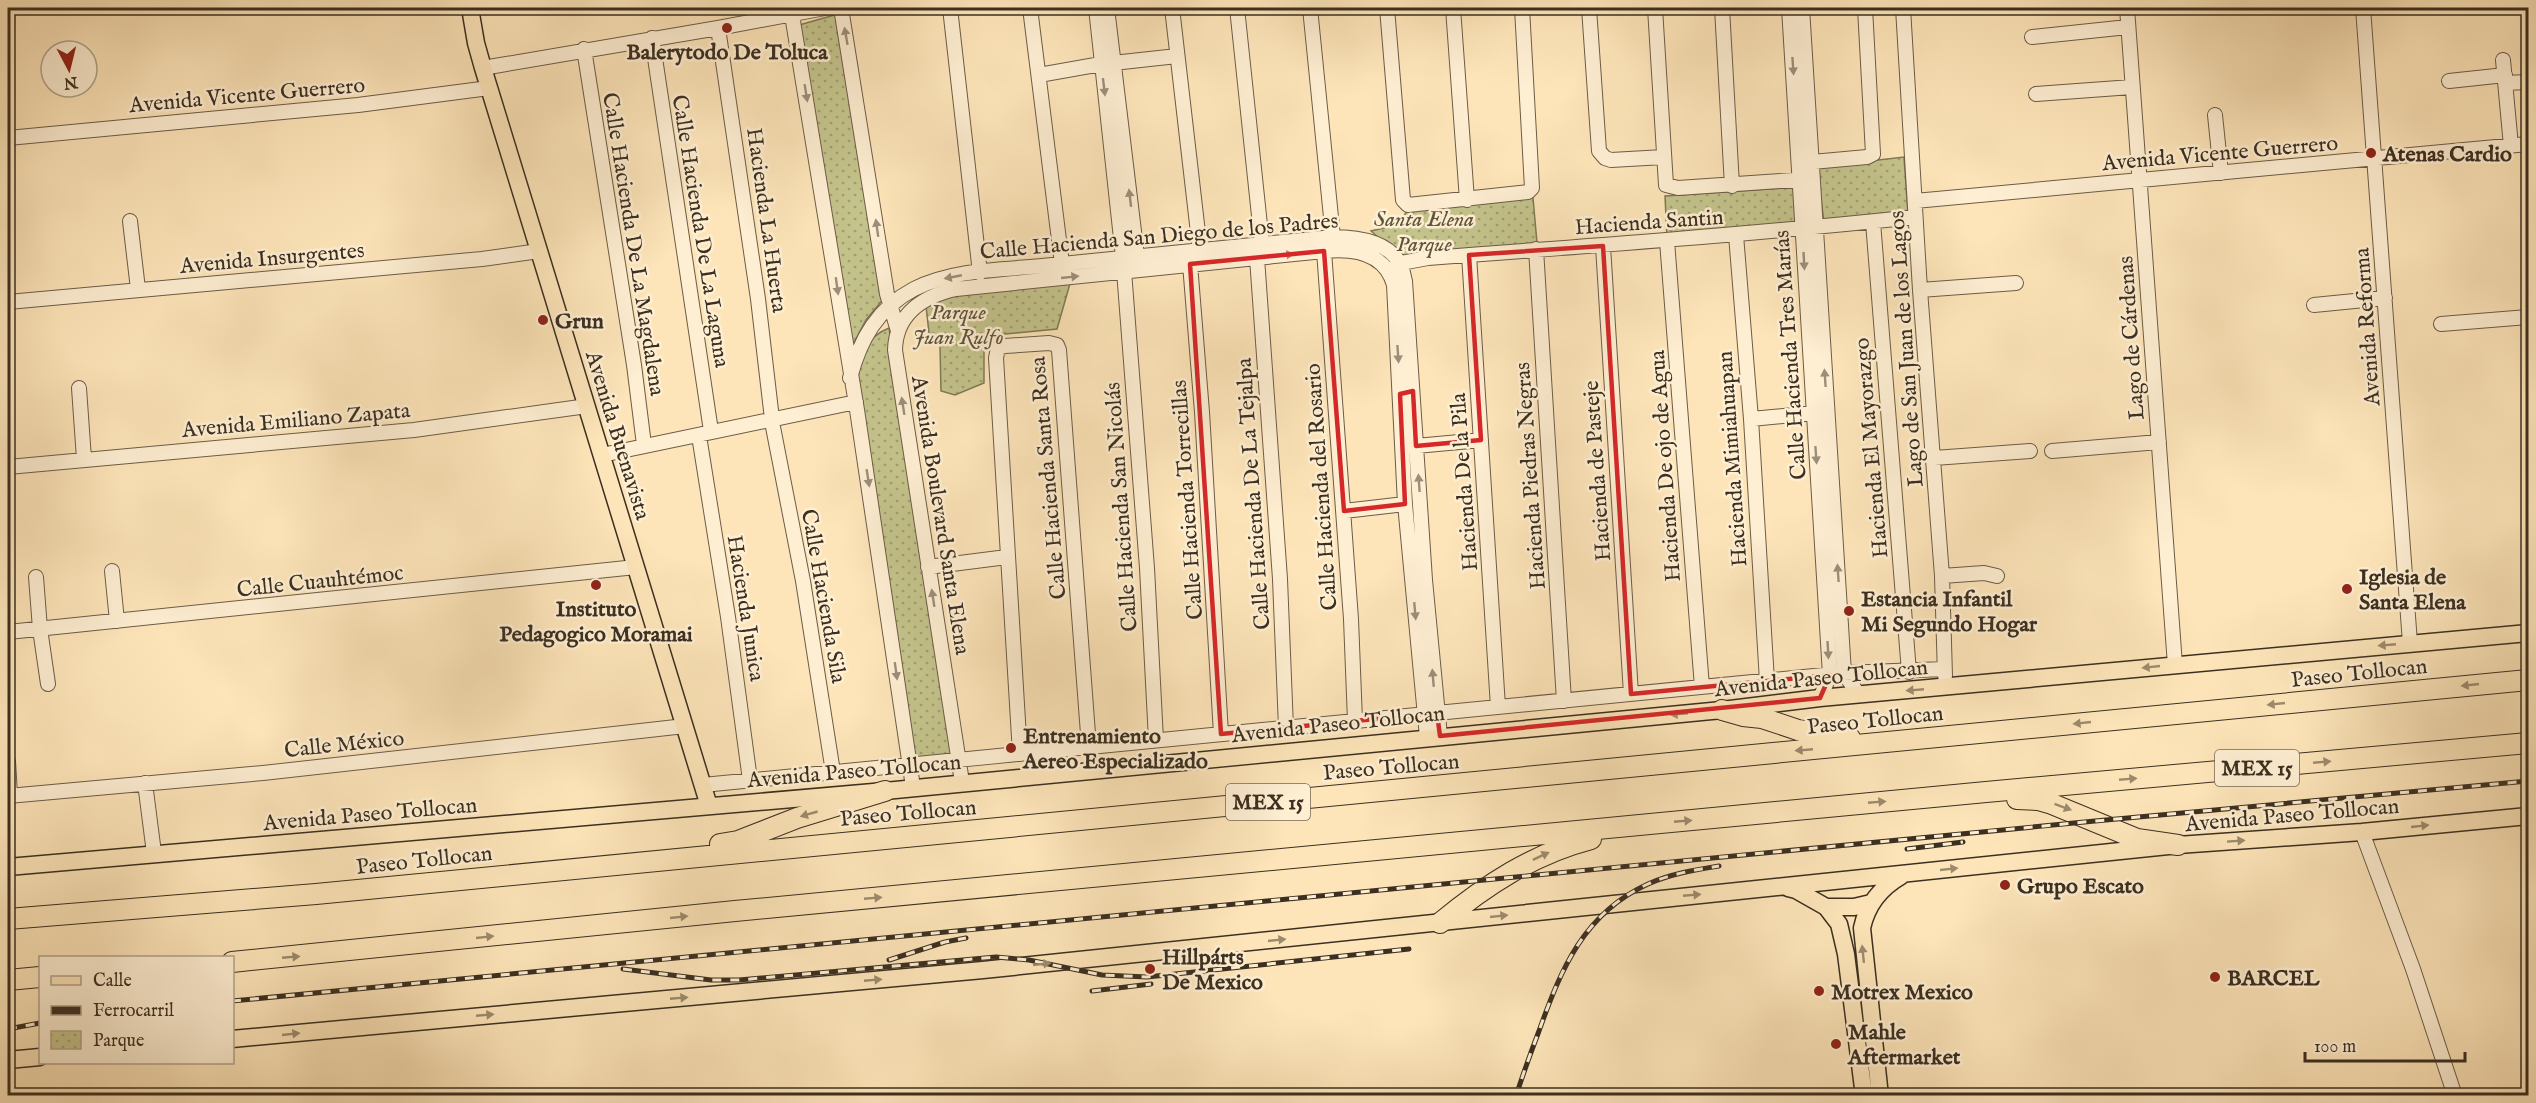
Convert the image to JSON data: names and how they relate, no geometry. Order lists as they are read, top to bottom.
{
  "streets": {
    "highway": ["Paseo Tollocan", "MEX 15"],
    "main road": ["Avenida Buenavista", "Avenida Paseo Tollocan"],
    "street": [
      "Avenida Vicente Guerrero",
      "Hacienda La Huerta",
      "Hacienda Santin",
      "Calle Hacienda De La Laguna",
      "Calle Hacienda San Diego de los Padres",
      "Calle Hacienda De La Magdalena",
      "Avenida Insurgentes",
      "Avenida Reforma",
      "Lago de Cárdenas",
      "Lago de San Juan de los Lagos",
      "Calle Hacienda Tres Marías",
      "Avenida Emiliano Zapata",
      "Hacienda El Mayorazgo",
      "Hacienda Mimiahuapan",
      "Hacienda De ojo de Agua",
      "Hacienda de Pasteje",
      "Hacienda Piedras Negras",
      "Calle Hacienda Santa Rosa",
      "Hacienda De la Pila",
      "Calle Hacienda del Rosario",
      "Calle Hacienda De La Tejalpa",
      "Calle Hacienda Torrecillas",
      "Calle Hacienda San Nicolás",
      "Avenida Boulevard Santa Elena",
      "Calle Cuauhtémoc",
      "Calle Hacienda Sila",
      "Hacienda Junica",
      "Calle México"
    ]
  },
  "crossings": [
    ["Avenida Vicente Guerrero", "Avenida Reforma"],
    ["Avenida Vicente Guerrero", "Lago de Cárdenas"],
    ["Avenida Vicente Guerrero", "Lago de San Juan de los Lagos"],
    ["Avenida Vicente Guerrero", "Avenida Buenavista"],
    ["Hacienda La Huerta", "Calle Hacienda Sila"],
    ["Hacienda Santin", "Calle Hacienda San Diego de los Padres"],
    ["Hacienda Santin", "Lago de San Juan de los Lagos"],
    ["Hacienda Santin", "Calle Hacienda Tres Marías"],
    ["Hacienda Santin", "Hacienda El Mayorazgo"],
    ["Hacienda Santin", "Hacienda Mimiahuapan"],
    ["Hacienda Santin", "Hacienda De ojo de Agua"],
    ["Hacienda Santin", "Hacienda de Pasteje"],
    ["Hacienda Santin", "Hacienda Piedras Negras"],
    ["Hacienda Santin", "Hacienda De la Pila"],
    ["Calle Hacienda San Diego de los Padres", "Calle Hacienda del Rosario"],
    ["Calle Hacienda San Diego de los Padres", "Calle Hacienda De La Tejalpa"],
    ["Calle Hacienda San Diego de los Padres", "Calle Hacienda Torrecillas"],
    ["Calle Hacienda San Diego de los Padres", "Calle Hacienda San Nicolás"],
    ["Calle Hacienda San Diego de los Padres", "Avenida Boulevard Santa Elena"],
    ["Avenida Insurgentes", "Avenida Buenavista"],
    ["Avenida Reforma", "Avenida Paseo Tollocan"],
    ["Lago de Cárdenas", "Avenida Paseo Tollocan"],
    ["Lago de San Juan de los Lagos", "Avenida Paseo Tollocan"],
    ["Calle Hacienda Tres Marías", "Avenida Paseo Tollocan"],
    ["Avenida Emiliano Zapata", "Avenida Buenavista"],
    ["Avenida Buenavista", "Calle Cuauhtémoc"],
    ["Avenida Buenavista", "Avenida Paseo Tollocan"],
    ["Avenida Buenavista", "Calle México"],
    ["Avenida Boulevard Santa Elena", "Avenida Paseo Tollocan"]
  ],
  "parks": ["Santa Elena Parque", "Parque Juan Rulfo"],
  "places": [
    "Balerytodo De Toluca",
    "Atenas Cardio",
    "Grun",
    "Instituto Pedagogico Moramai",
    "Iglesia de Santa Elena",
    "Estancia Infantil Mi Segundo Hogar",
    "Entrenamiento Aereo Especializado",
    "Grupo Escato",
    "Hillpárts De Mexico",
    "BARCEL",
    "Motrex Mexico",
    "Mahle Aftermarket"
  ],
  "legend": ["Calle", "Ferrocarril", "Parque"],
  "scale_bar": "100 m",
  "north": "bottom"
}
